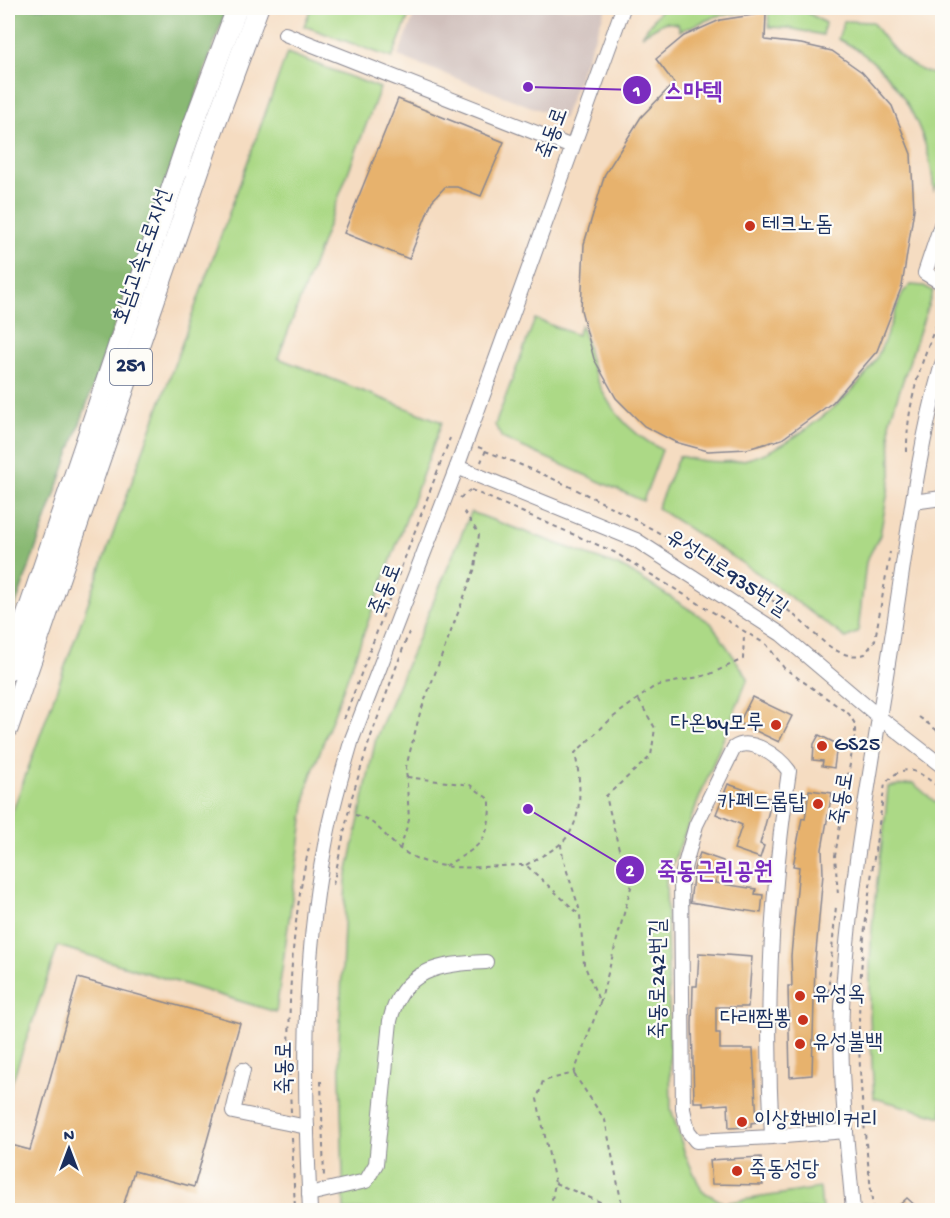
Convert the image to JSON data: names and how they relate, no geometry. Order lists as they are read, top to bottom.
{
  "streets": {
    "highway": ["호남고속도로지선", "251"],
    "street": ["죽동로", "유성대로935번길", "죽동로242번길"]
  },
  "crossings": [
    ["죽동로", "유성대로935번길"],
    ["죽동로", "죽동로242번길"]
  ],
  "places": [
    "스마텍",
    "테크노돔",
    "다온by모루",
    "GS25",
    "카페드롭탑",
    "죽동근린공원",
    "유성옥",
    "다래짬뽕",
    "유성불백",
    "이상화베이커리",
    "죽동성당"
  ],
  "north": "top"
}
